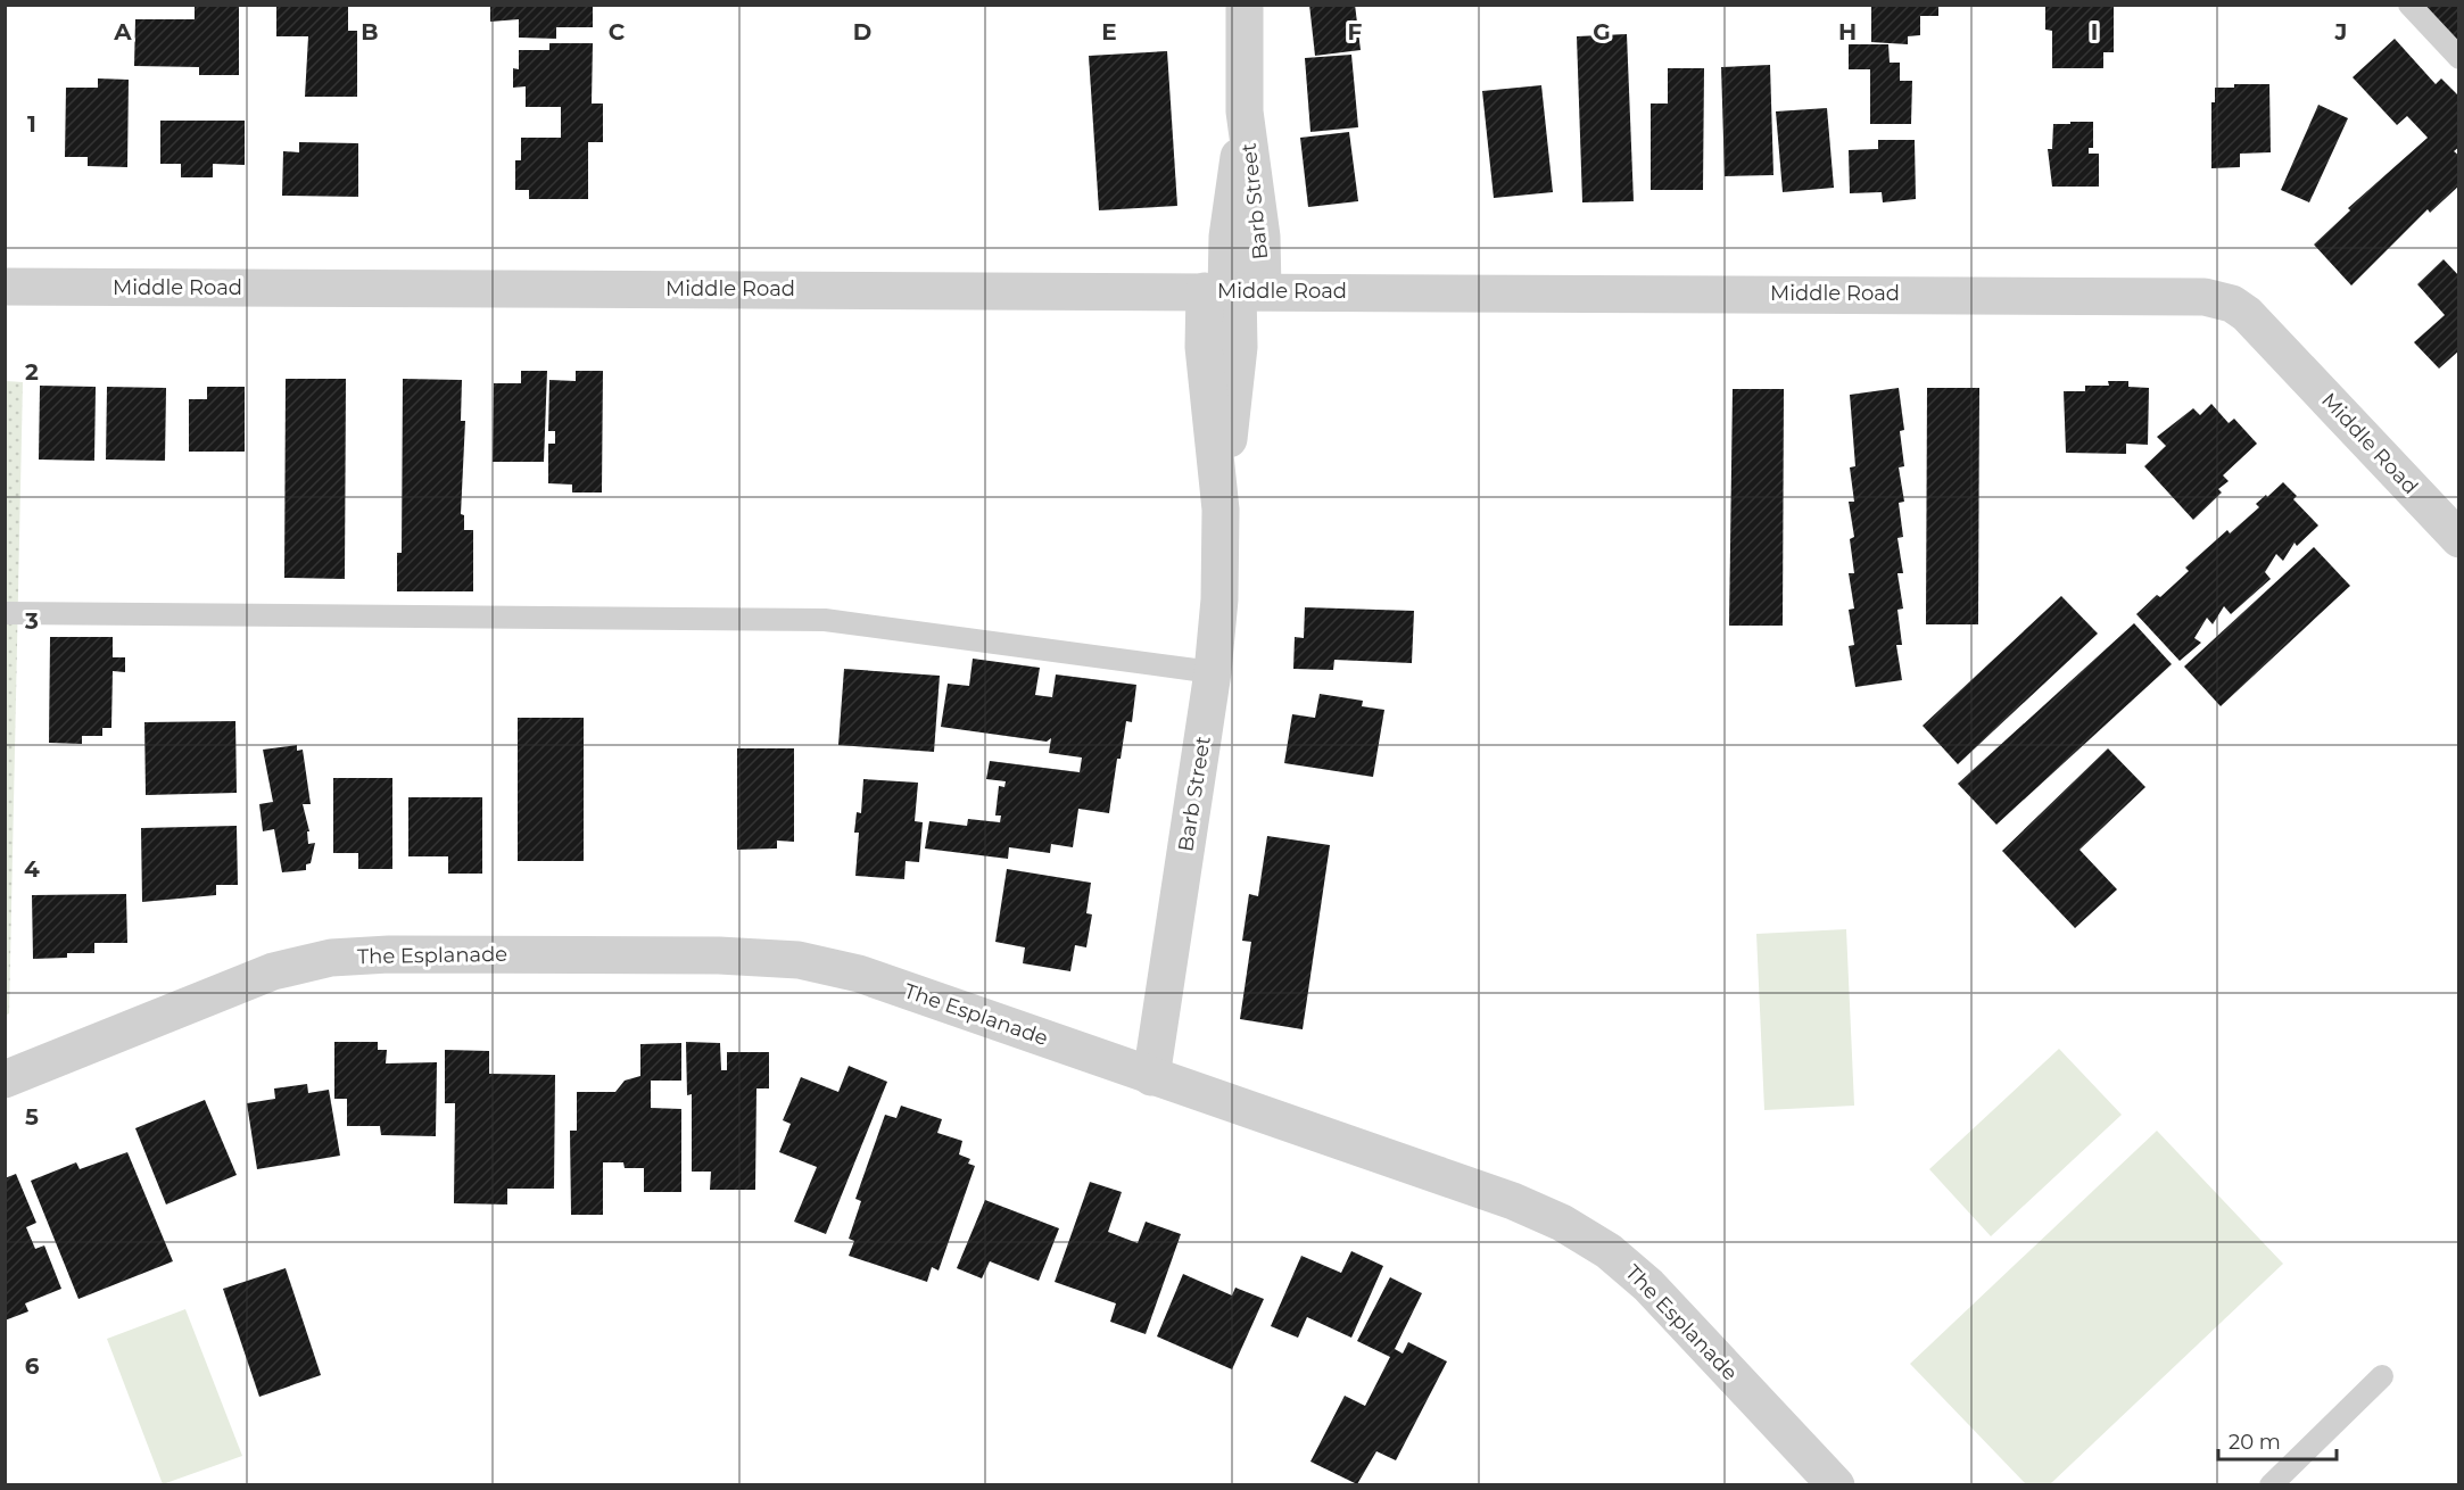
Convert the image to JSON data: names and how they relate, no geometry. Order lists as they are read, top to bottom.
{
  "streets": {
    "street": ["Barb Street", "Middle Road", "The Esplanade"]
  },
  "crossings": [
    ["Barb Street", "Middle Road"],
    ["Barb Street", "The Esplanade"]
  ],
  "scale_bar": "20 m",
  "grid": {
    "columns": [
      "A",
      "B",
      "C",
      "D",
      "E",
      "F",
      "G",
      "H",
      "I",
      "J"
    ],
    "rows": [
      "1",
      "2",
      "3",
      "4",
      "5",
      "6"
    ]
  }
}
